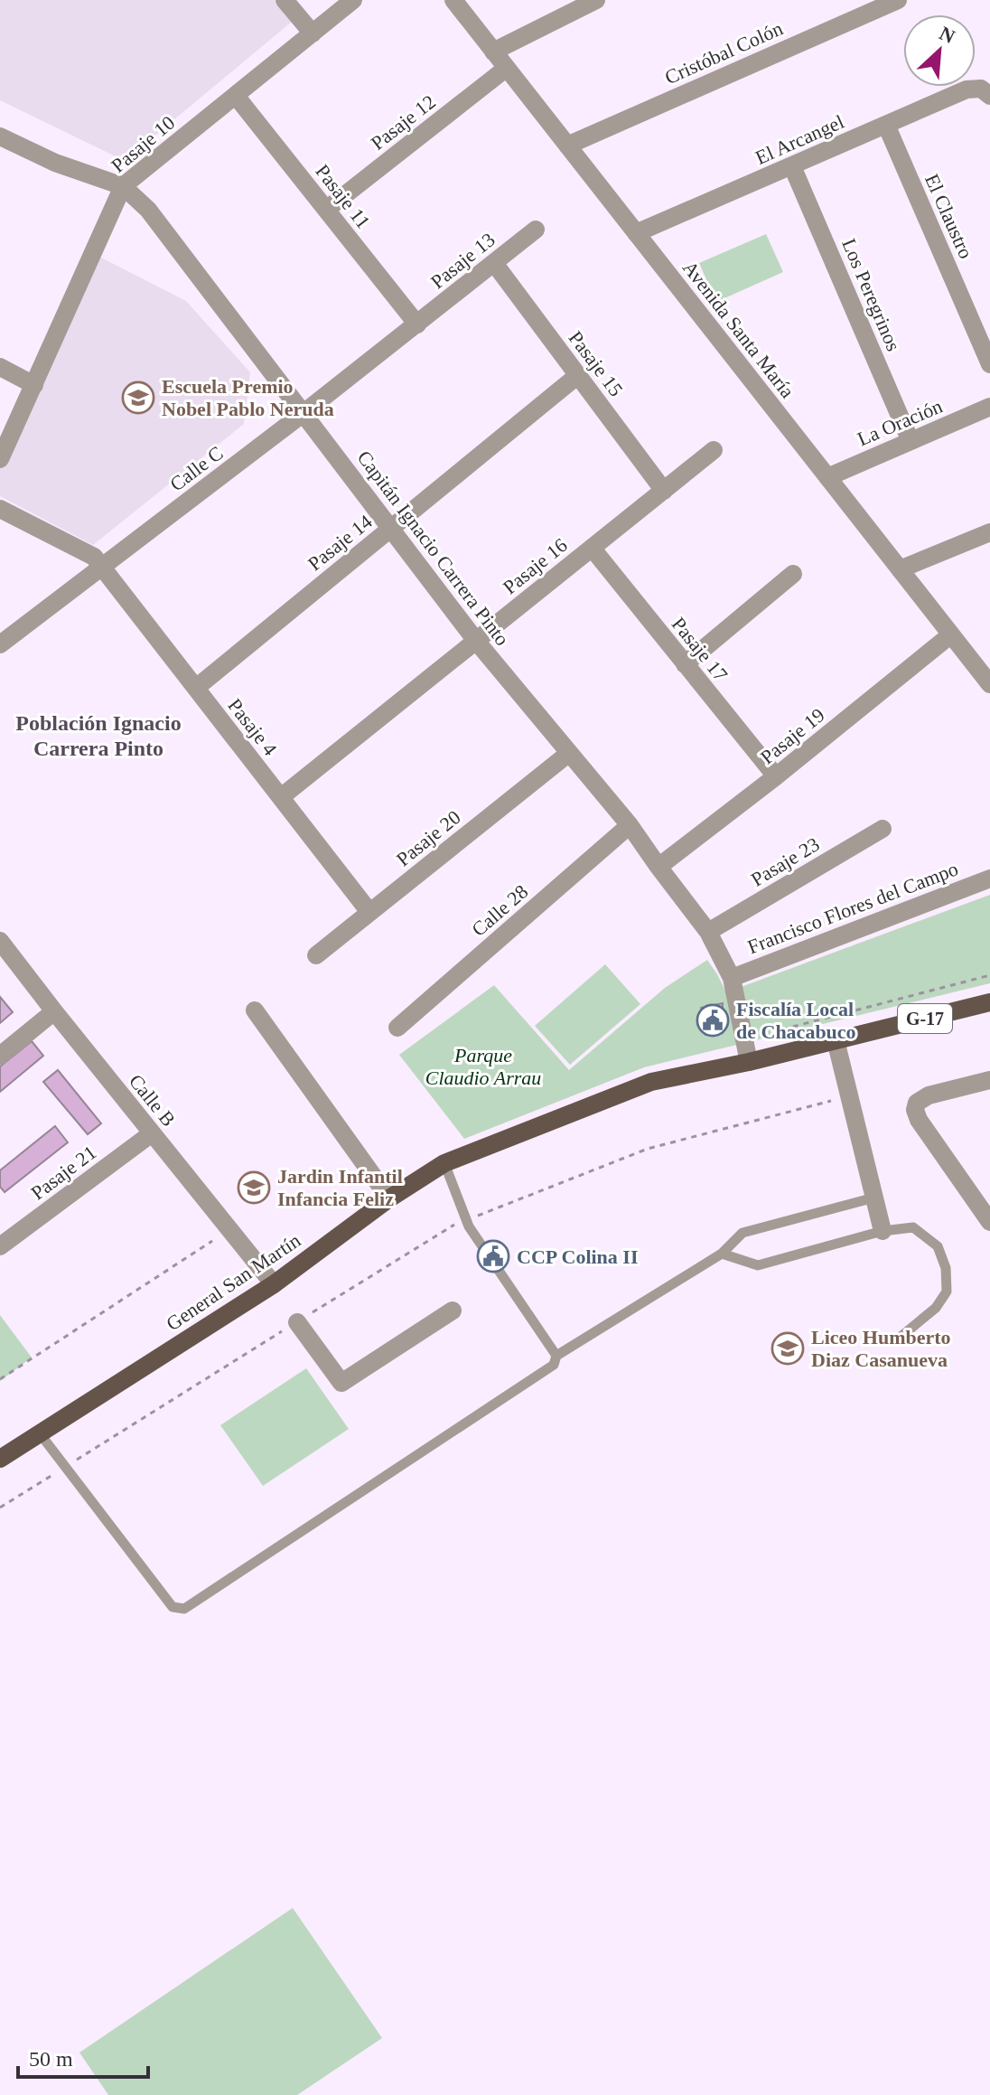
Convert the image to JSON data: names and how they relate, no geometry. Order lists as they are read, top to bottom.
{
  "streets": {
    "main road": ["G-17", "General San Martín"],
    "street": [
      "Cristóbal Colón",
      "Pasaje 12",
      "El Arcangel",
      "Pasaje 10",
      "Pasaje 11",
      "El Claustro",
      "Pasaje 13",
      "Los Peregrinos",
      "Avenida Santa María",
      "Pasaje 15",
      "La Oración",
      "Calle C",
      "Pasaje 14",
      "Capitán Ignacio Carrera Pinto",
      "Pasaje 16",
      "Pasaje 17",
      "Pasaje 4",
      "Pasaje 19",
      "Pasaje 20",
      "Pasaje 23",
      "Francisco Flores del Campo",
      "Calle 28",
      "Calle B",
      "Pasaje 21"
    ]
  },
  "crossings": [
    ["Cristóbal Colón", "Avenida Santa María"],
    ["Pasaje 12", "Pasaje 11"],
    ["Pasaje 12", "Avenida Santa María"],
    ["El Arcangel", "El Claustro"],
    ["El Arcangel", "Los Peregrinos"],
    ["El Arcangel", "Avenida Santa María"],
    ["Pasaje 10", "Pasaje 11"],
    ["Pasaje 10", "Capitán Ignacio Carrera Pinto"],
    ["Pasaje 11", "Pasaje 13"],
    ["Pasaje 11", "Calle C"],
    ["Pasaje 13", "Pasaje 15"],
    ["Pasaje 13", "Calle C"],
    ["Los Peregrinos", "La Oración"],
    ["Avenida Santa María", "La Oración"],
    ["Avenida Santa María", "Pasaje 19"],
    ["Pasaje 15", "Pasaje 14"],
    ["Pasaje 15", "Pasaje 16"],
    ["Calle C", "Capitán Ignacio Carrera Pinto"],
    ["Calle C", "Pasaje 4"],
    ["Pasaje 14", "Capitán Ignacio Carrera Pinto"],
    ["Pasaje 14", "Pasaje 4"],
    ["Capitán Ignacio Carrera Pinto", "Pasaje 16"],
    ["Capitán Ignacio Carrera Pinto", "Pasaje 19"],
    ["Capitán Ignacio Carrera Pinto", "Pasaje 20"],
    ["Capitán Ignacio Carrera Pinto", "Pasaje 23"],
    ["Capitán Ignacio Carrera Pinto", "Francisco Flores del Campo"],
    ["Capitán Ignacio Carrera Pinto", "Calle 28"],
    ["Capitán Ignacio Carrera Pinto", "General San Martín"],
    ["Pasaje 16", "Pasaje 17"],
    ["Pasaje 16", "Pasaje 4"],
    ["Pasaje 17", "Pasaje 19"],
    ["Pasaje 4", "Pasaje 20"],
    ["Calle B", "Pasaje 21"],
    ["Calle B", "General San Martín"]
  ],
  "districts": ["Población Ignacio Carrera Pinto"],
  "parks": ["Parque Claudio Arrau"],
  "places": {
    "school or university": ["Escuela Premio Nobel Pablo Neruda", "Jardin Infantil Infancia Feliz", "Liceo Humberto Diaz Casanueva"],
    "public building": ["Fiscalía Local de Chacabuco", "CCP Colina II"]
  },
  "scale_bar": "50 m",
  "north": "top right"
}
